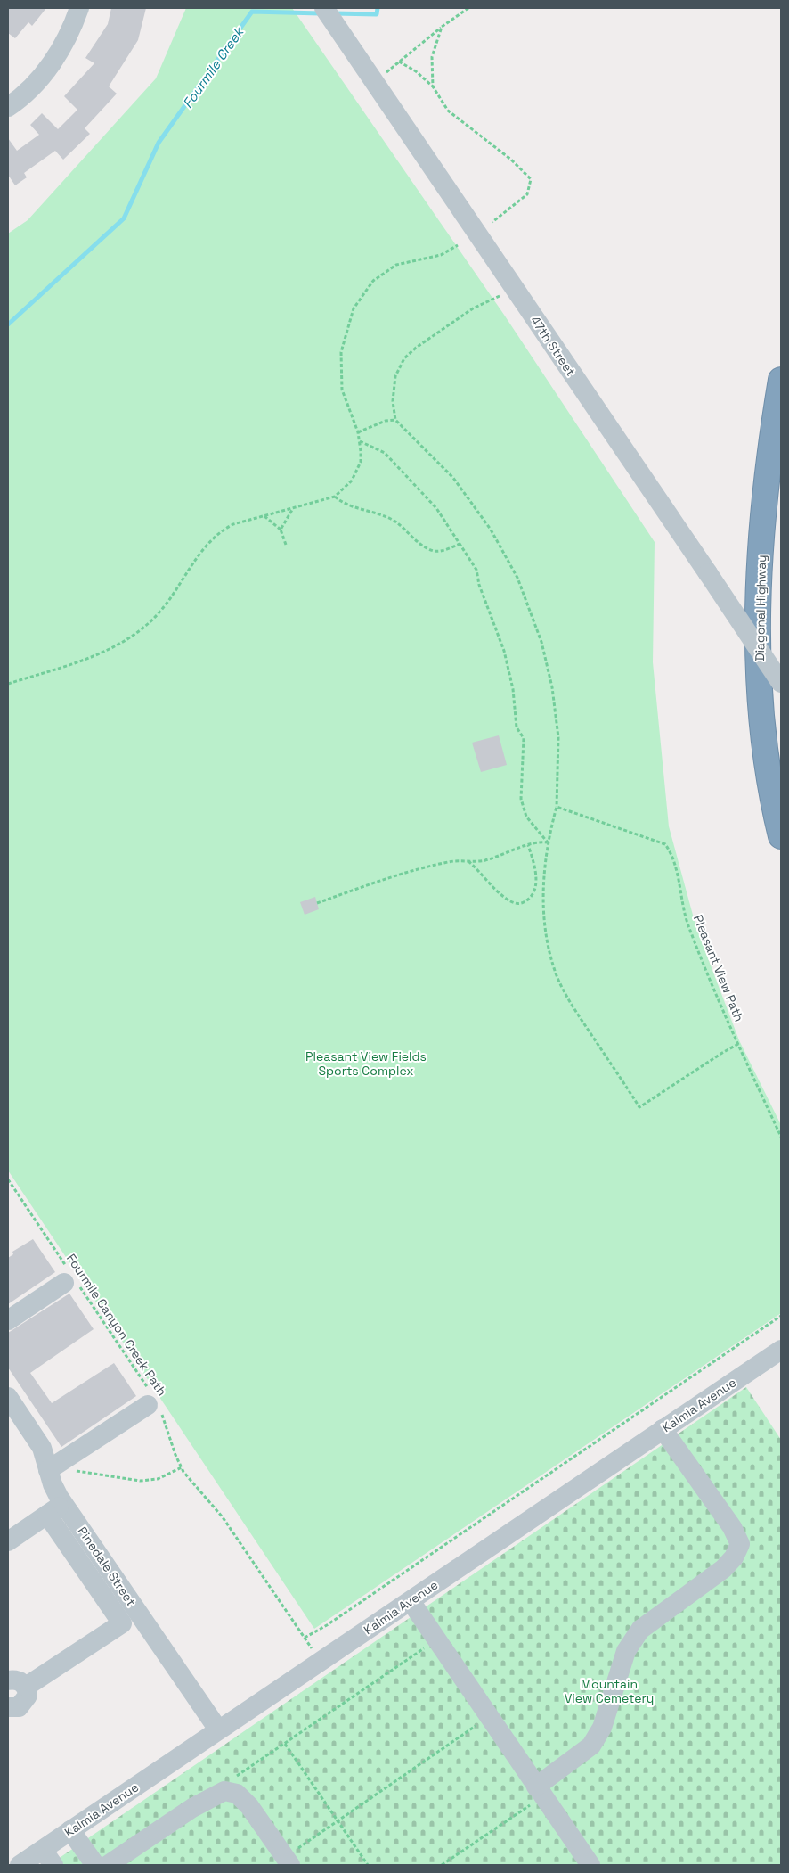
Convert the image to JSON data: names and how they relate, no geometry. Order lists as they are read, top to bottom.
{
  "streets": {
    "highway": ["Diagonal Highway"],
    "street": ["47th Street", "Kalmia Avenue", "Pinedale Street"],
    "path": ["Pleasant View Path", "Fourmile Canyon Creek Path"]
  },
  "crossings": [
    ["Fourmile Canyon Creek Path", "Kalmia Avenue"],
    ["Kalmia Avenue", "Pinedale Street"]
  ],
  "water": ["Fourmile Creek"],
  "parks": ["Pleasant View Fields Sports Complex", "Mountain View Cemetery"]
}
